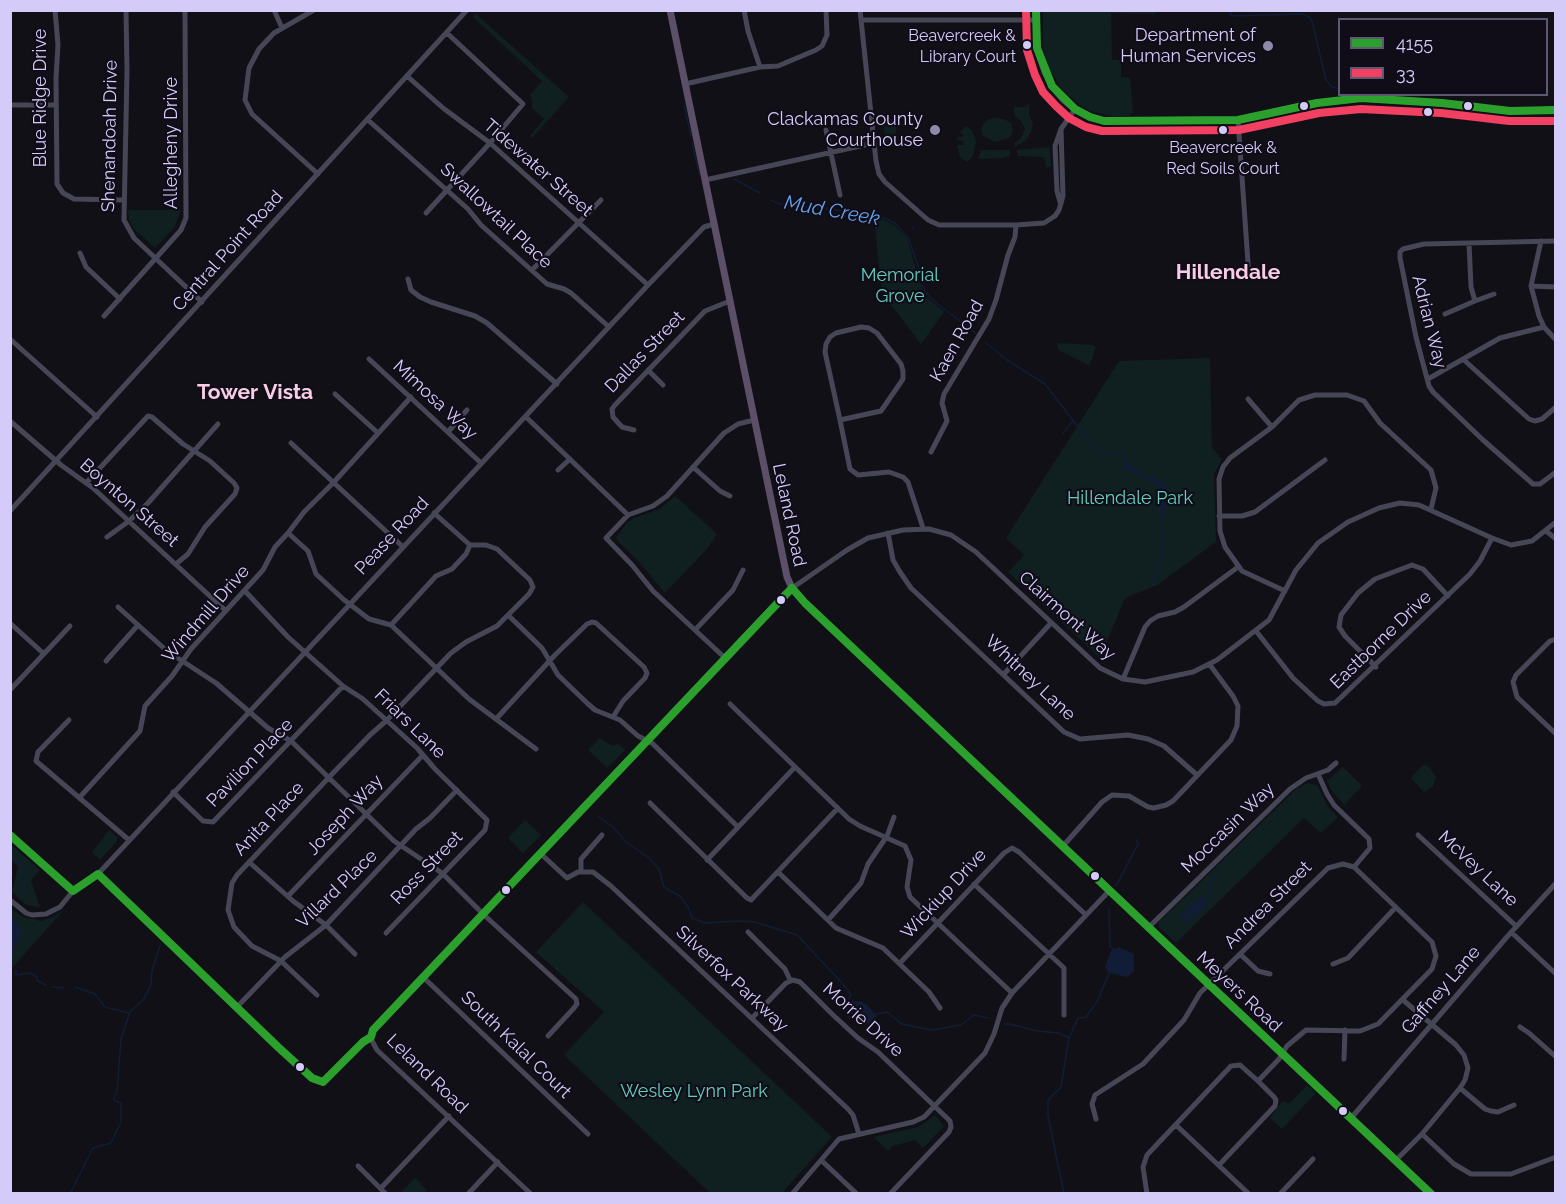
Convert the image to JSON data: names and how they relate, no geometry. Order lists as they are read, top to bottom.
{
  "streets": {
    "main road": ["Leland Road", "Meyers Road"],
    "street": [
      "Blue Ridge Drive",
      "Shenandoah Drive",
      "Allegheny Drive",
      "Tidewater Street",
      "Swallowtail Place",
      "Central Point Road",
      "Adrian Way",
      "Kaen Road",
      "Dallas Street",
      "Mimosa Way",
      "Boynton Street",
      "Pease Road",
      "Windmill Drive",
      "Clairmont Way",
      "Eastborne Drive",
      "Whitney Lane",
      "Friars Lane",
      "Pavilion Place",
      "Joseph Way",
      "Anita Place",
      "Moccasin Way",
      "Ross Street",
      "McVey Lane",
      "Villard Place",
      "Wickiup Drive",
      "Andrea Street",
      "Silverfox Parkway",
      "Gaffney Lane",
      "Morrie Drive",
      "South Kalal Court"
    ]
  },
  "crossings": [
    ["Blue Ridge Drive", "Shenandoah Drive"],
    ["Shenandoah Drive", "Allegheny Drive"],
    ["Shenandoah Drive", "Central Point Road"],
    ["Tidewater Street", "Central Point Road"],
    ["Tidewater Street", "Pease Road"],
    ["Swallowtail Place", "Central Point Road"],
    ["Swallowtail Place", "Pease Road"],
    ["Central Point Road", "Boynton Street"],
    ["Dallas Street", "Leland Road"],
    ["Mimosa Way", "Pease Road"],
    ["Mimosa Way", "Windmill Drive"],
    ["Boynton Street", "Windmill Drive"],
    ["Leland Road", "Pease Road"],
    ["Leland Road", "Clairmont Way"],
    ["Leland Road", "Meyers Road"],
    ["Leland Road", "South Kalal Court"],
    ["Pease Road", "Friars Lane"],
    ["Pease Road", "Pavilion Place"],
    ["Windmill Drive", "Friars Lane"],
    ["Clairmont Way", "Eastborne Drive"],
    ["Clairmont Way", "Whitney Lane"],
    ["Clairmont Way", "Meyers Road"],
    ["Friars Lane", "Pavilion Place"],
    ["Friars Lane", "Joseph Way"],
    ["Friars Lane", "Anita Place"],
    ["Friars Lane", "Ross Street"],
    ["Friars Lane", "Villard Place"],
    ["Anita Place", "Villard Place"],
    ["Moccasin Way", "Meyers Road"],
    ["McVey Lane", "Gaffney Lane"],
    ["Andrea Street", "Meyers Road"],
    ["Gaffney Lane", "Meyers Road"]
  ],
  "districts": ["Hillendale", "Tower Vista"],
  "water": ["Mud Creek"],
  "parks": ["Memorial Grove", "Hillendale Park", "Wesley Lynn Park"],
  "places": [
    "Beavercreek & Library Court",
    "Department of Human Services",
    "Clackamas County Courthouse",
    "Beavercreek & Red Soils Court"
  ],
  "lines": ["transit line 4155", "transit line 33"],
  "legend": ["4155", "33"]
}
